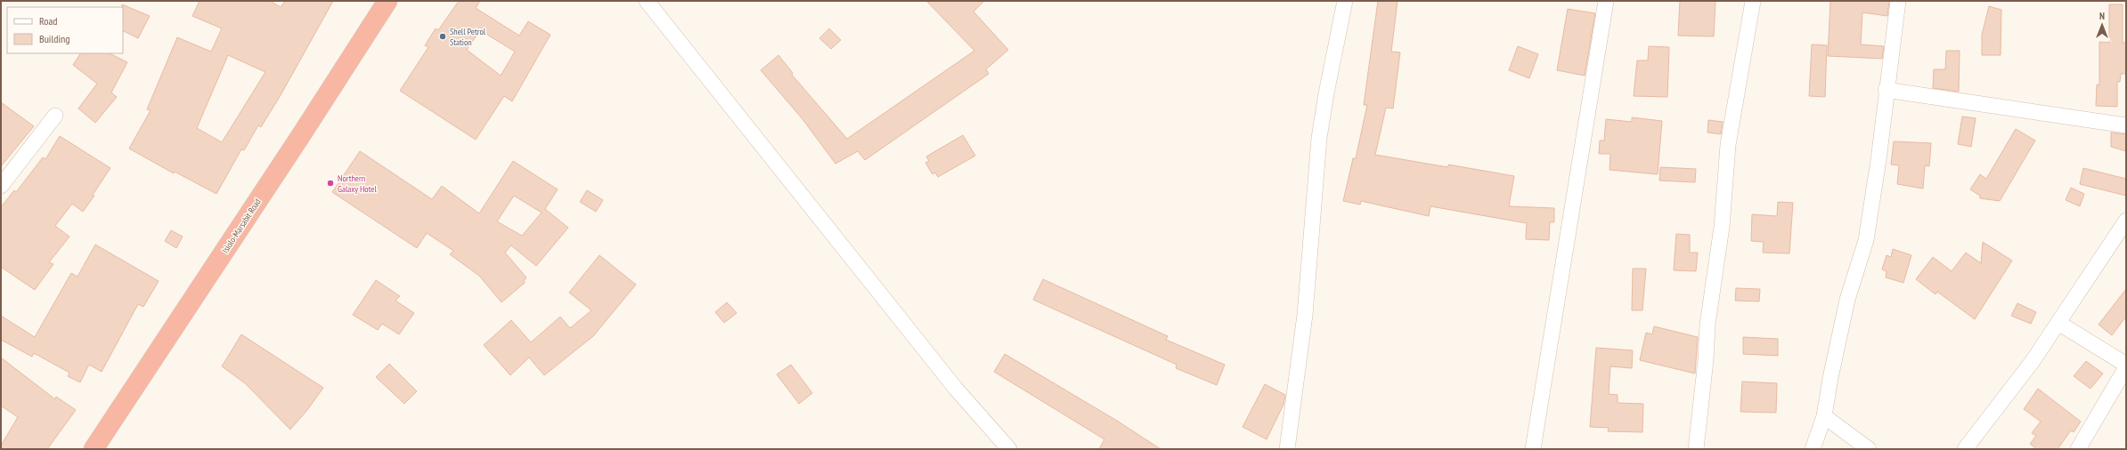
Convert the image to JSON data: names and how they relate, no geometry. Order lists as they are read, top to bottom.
{
  "streets": {
    "highway": ["Isiolo-Marsabit Road"]
  },
  "places": ["Shell Petrol Station", "Northern Galaxy Hotel"],
  "legend": ["Road", "Building"],
  "north": "top"
}
